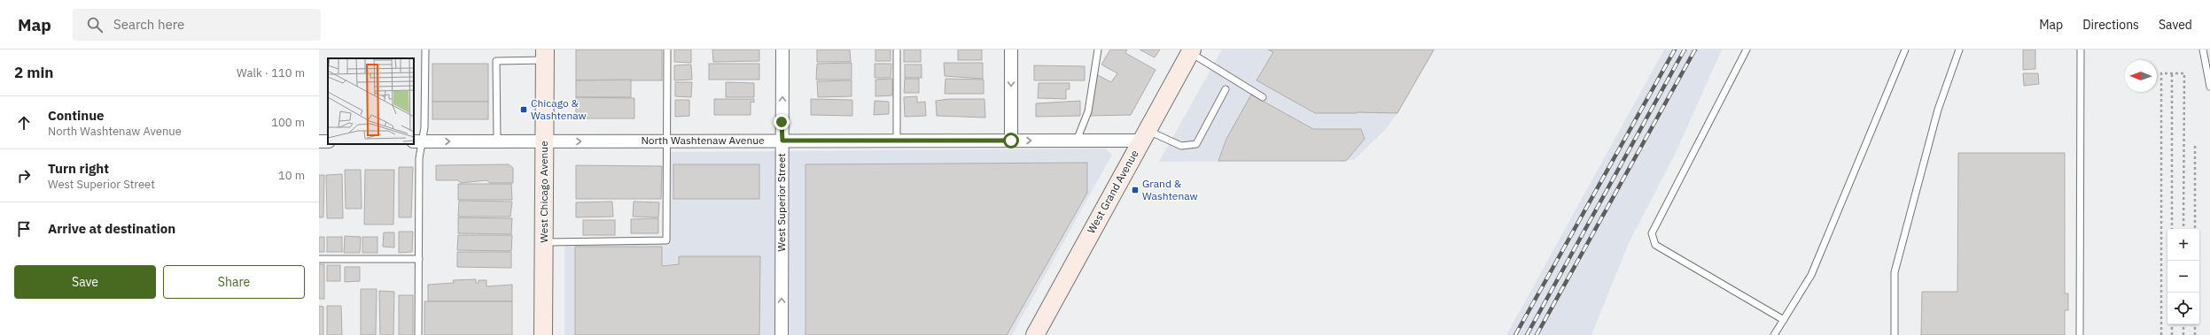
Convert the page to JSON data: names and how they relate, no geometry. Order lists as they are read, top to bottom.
{
  "streets": {
    "main road": ["West Chicago Avenue", "West Grand Avenue"],
    "street": ["North Washtenaw Avenue", "West Superior Street"]
  },
  "crossings": [
    ["North Washtenaw Avenue", "West Chicago Avenue"],
    ["North Washtenaw Avenue", "West Grand Avenue"],
    ["North Washtenaw Avenue", "West Superior Street"]
  ],
  "one_way": ["North Washtenaw Avenue", "West Superior Street"],
  "places": {
    "transit": ["Chicago & Washtenaw", "Grand & Washtenaw"]
  },
  "north": "left",
  "page": {
    "header": "Map",
    "search": "Search here",
    "nav": ["Map", "Directions", "Saved"],
    "heading": ["2 min", "Walk · 110 m"],
    "list": [
      ["Continue", "North Washtenaw Avenue", "100 m"],
      ["Turn right", "West Superior Street", "10 m"],
      "Arrive at destination"
    ],
    "map_buttons": ["+", "−"],
    "buttons": ["Save", "Share"]
  }
}
